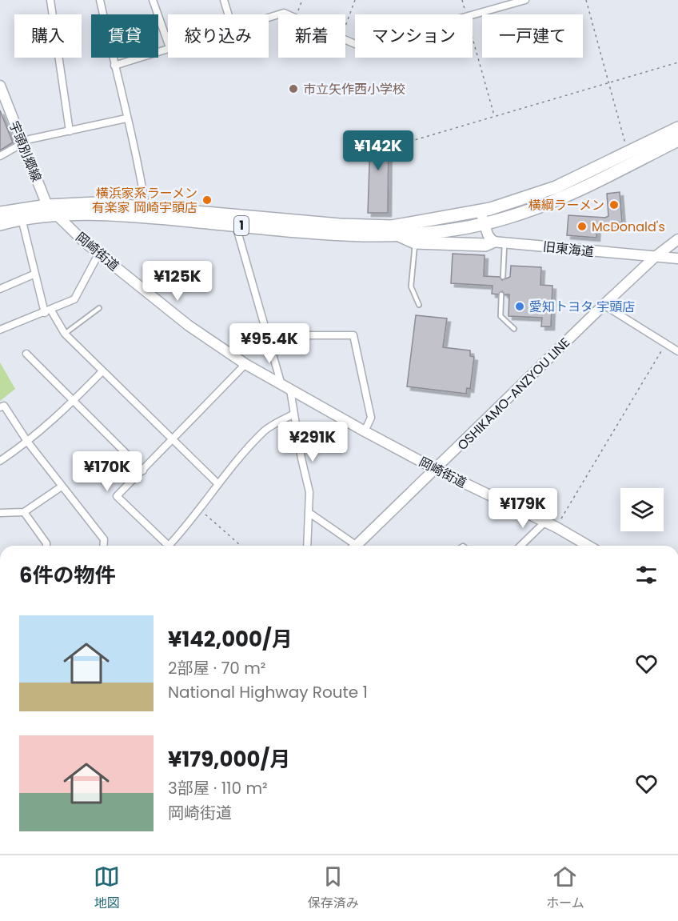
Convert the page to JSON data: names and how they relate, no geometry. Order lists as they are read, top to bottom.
{
  "streets": {
    "highway": ["1"],
    "street": [
      "宇頭別郷線",
      "旧東海道",
      "岡崎街道",
      "OSHIKAMO-ANZYOU LINE"
    ]
  },
  "crossings": [
    ["宇頭別郷線", "1"],
    ["宇頭別郷線", "岡崎街道"],
    ["1", "岡崎街道"],
    ["旧東海道", "OSHIKAMO-ANZYOU LINE"],
    ["岡崎街道", "OSHIKAMO-ANZYOU LINE"]
  ],
  "places": [
    "市立矢作西小学校",
    "横浜家系ラーメン 有楽家 岡崎宇頭店",
    "横綱ラーメン",
    "McDonald's",
    "愛知トヨタ 宇頭店"
  ],
  "page": {
    "chip": [
      "購入",
      "賃貸",
      "絞り込み",
      "新着",
      "マンション",
      "一戸建て"
    ],
    "price": [
      "¥142K",
      "¥125K",
      "¥95.4K",
      "¥291K",
      "¥170K",
      "¥179K"
    ],
    "heading": "6件の物件",
    "list": [
      {
        "name": "¥142,000/月",
        "note": "2部屋 · 70 m² · National Highway Route 1"
      },
      {
        "name": "¥179,000/月",
        "note": "3部屋 · 110 m² · 岡崎街道"
      }
    ],
    "tabs": ["地図", "保存済み", "ホーム"]
  }
}
